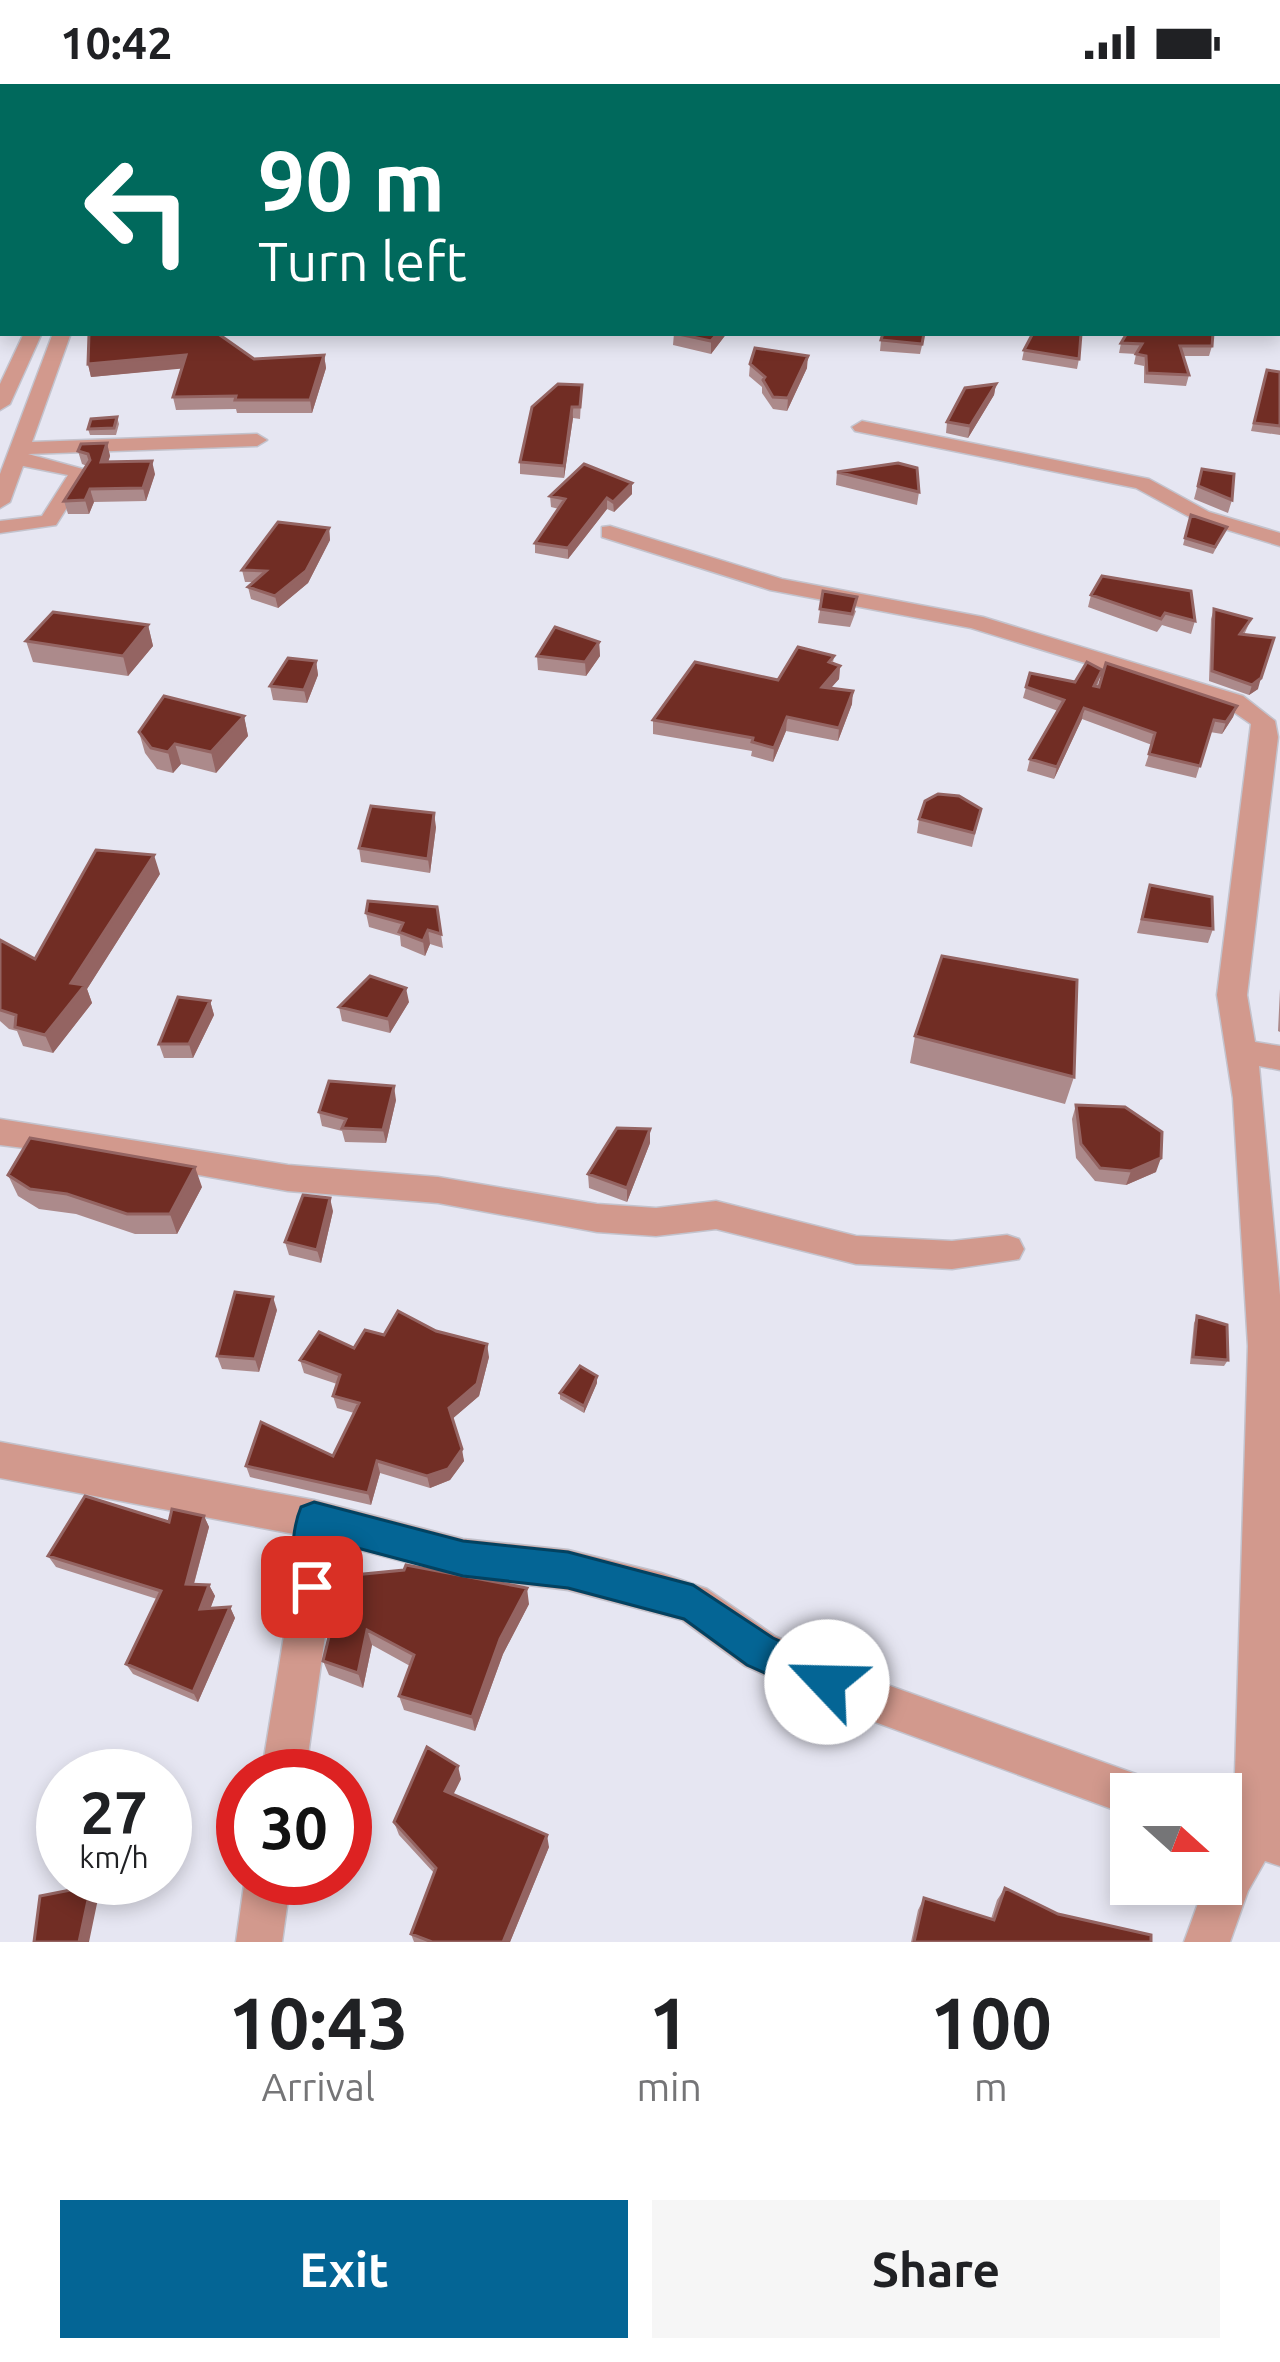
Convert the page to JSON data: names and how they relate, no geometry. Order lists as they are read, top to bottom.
{
  "north": "right",
  "page": {
    "status": "10:42",
    "turn": ["90 m", "Turn left"],
    "speed": "27 km/h",
    "limit": "30",
    "eta": [
      "10:43",
      "Arrival",
      "1",
      "min",
      "100",
      "m"
    ],
    "buttons": ["Exit", "Share"]
  }
}
